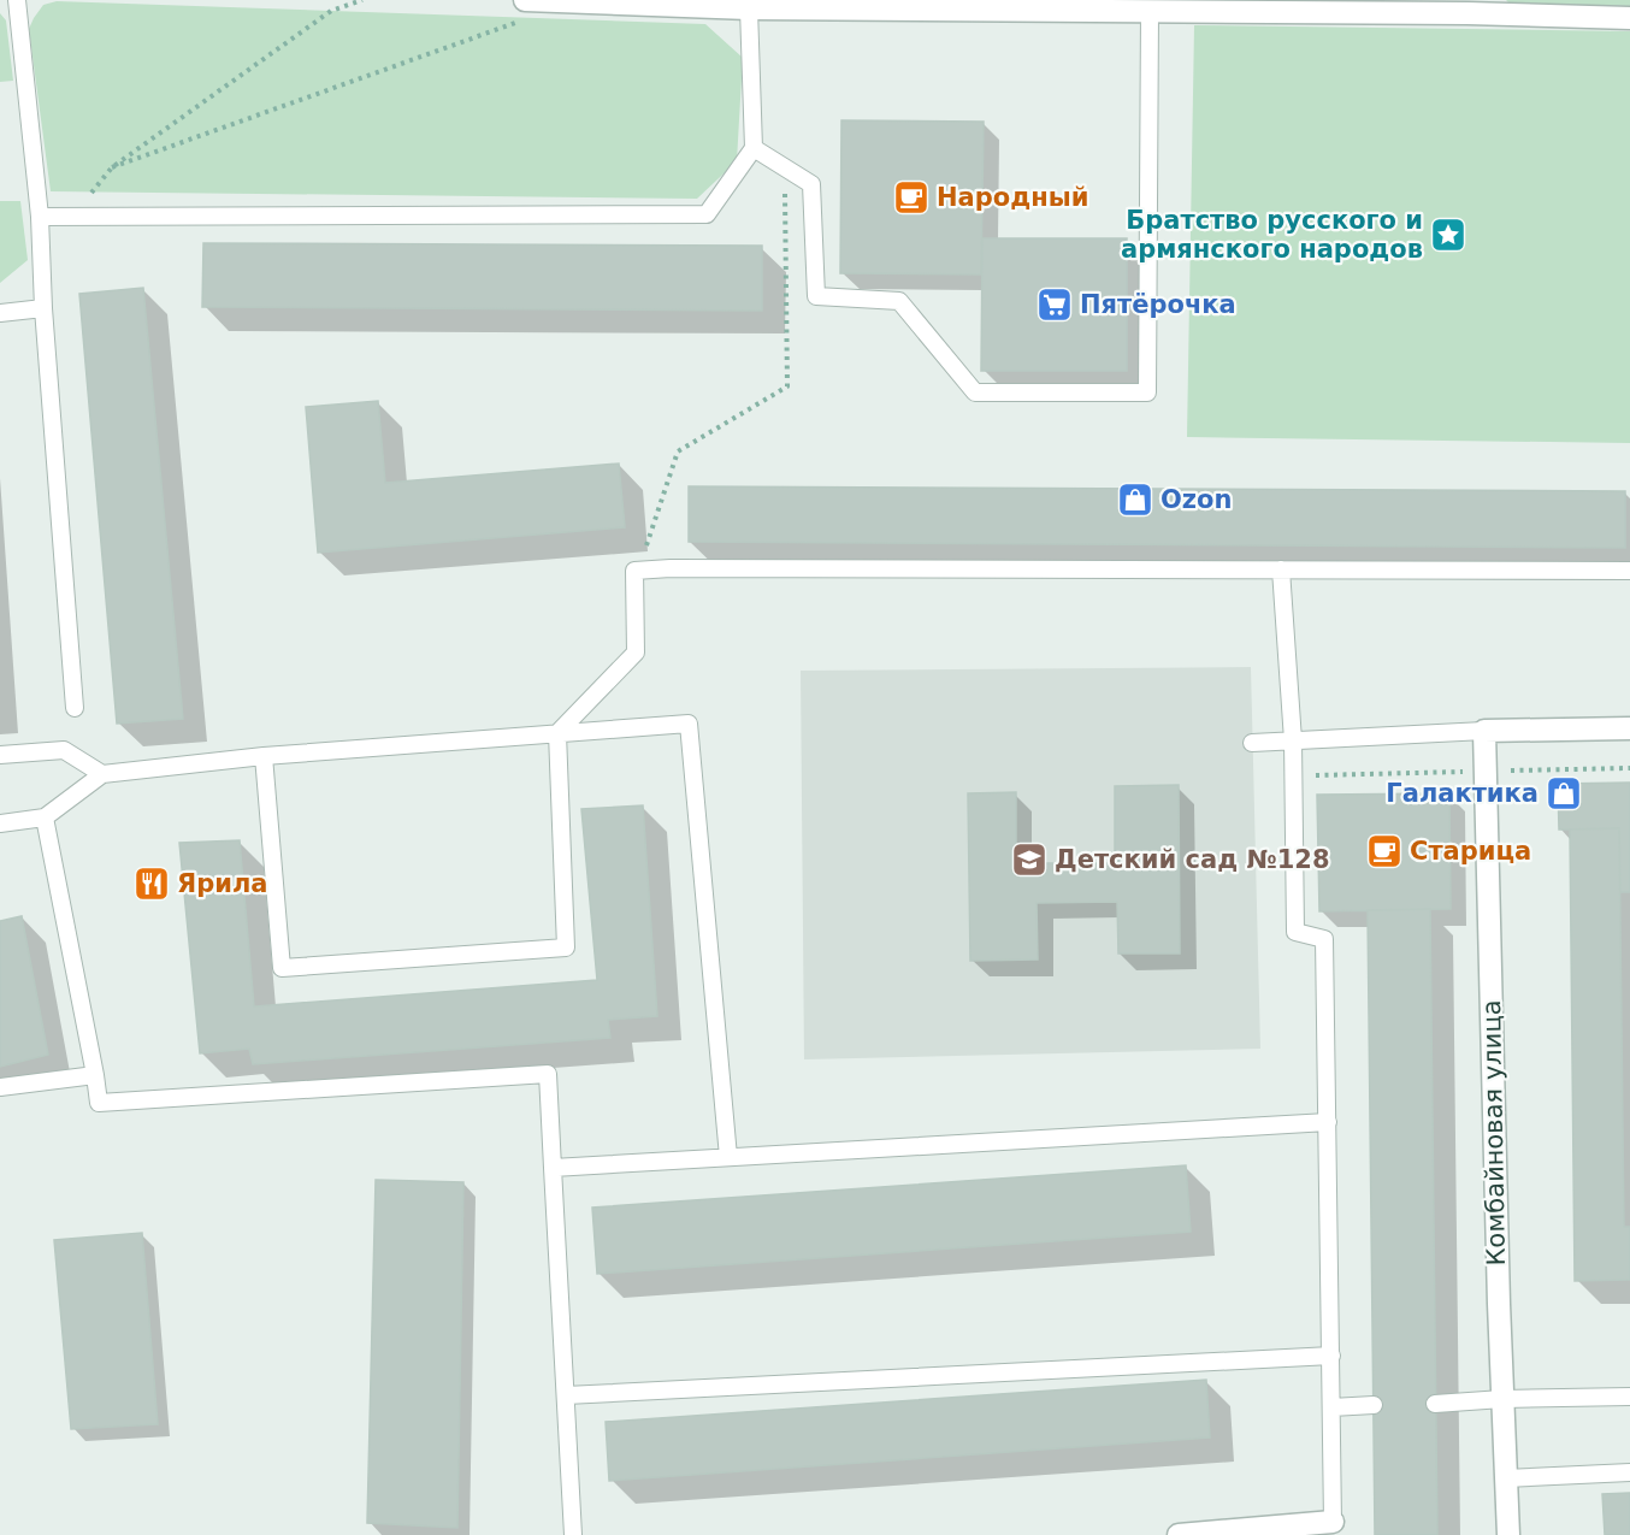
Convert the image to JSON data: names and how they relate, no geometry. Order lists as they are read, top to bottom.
{
  "streets": {
    "street": ["Комбайновая улица"]
  },
  "places": {
    "cafe": ["Народный", "Старица"],
    "place": ["Братство русского и армянского народов"],
    "supermarket": ["Пятёрочка"],
    "shop": ["Ozon", "Галактика"],
    "school or university": ["Детский сад №128"],
    "restaurant": ["Ярила"]
  }
}
